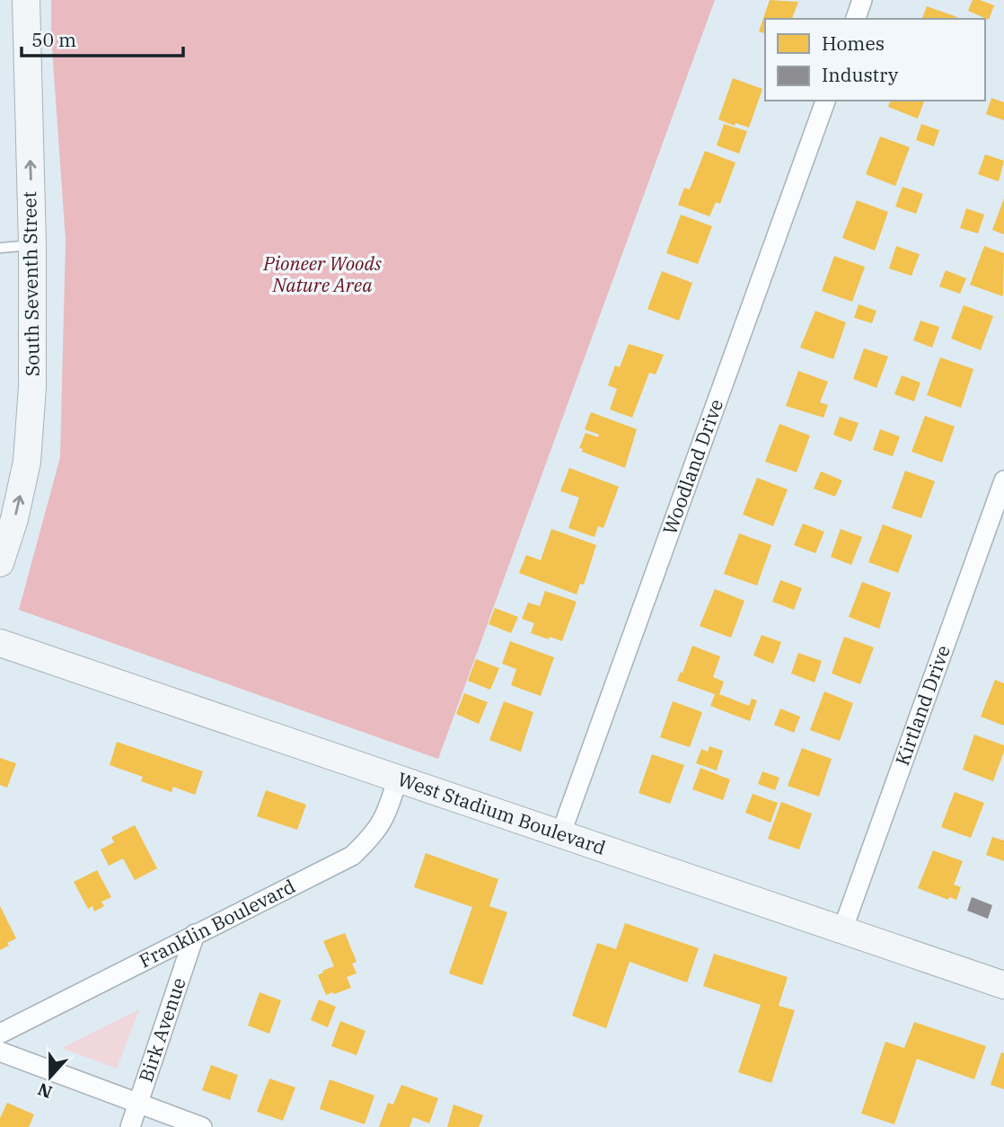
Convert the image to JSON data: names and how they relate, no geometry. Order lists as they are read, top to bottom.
{
  "streets": {
    "main road": ["South Seventh Street", "West Stadium Boulevard"],
    "street": [
      "Woodland Drive",
      "Kirtland Drive",
      "Franklin Boulevard",
      "Birk Avenue"
    ]
  },
  "crossings": [
    ["Woodland Drive", "West Stadium Boulevard"],
    ["Kirtland Drive", "West Stadium Boulevard"],
    ["West Stadium Boulevard", "Franklin Boulevard"],
    ["Franklin Boulevard", "Birk Avenue"]
  ],
  "one_way": ["South Seventh Street"],
  "parks": ["Pioneer Woods Nature Area"],
  "legend": ["Homes", "Industry"],
  "scale_bar": "50 m",
  "north": "bottom"
}
